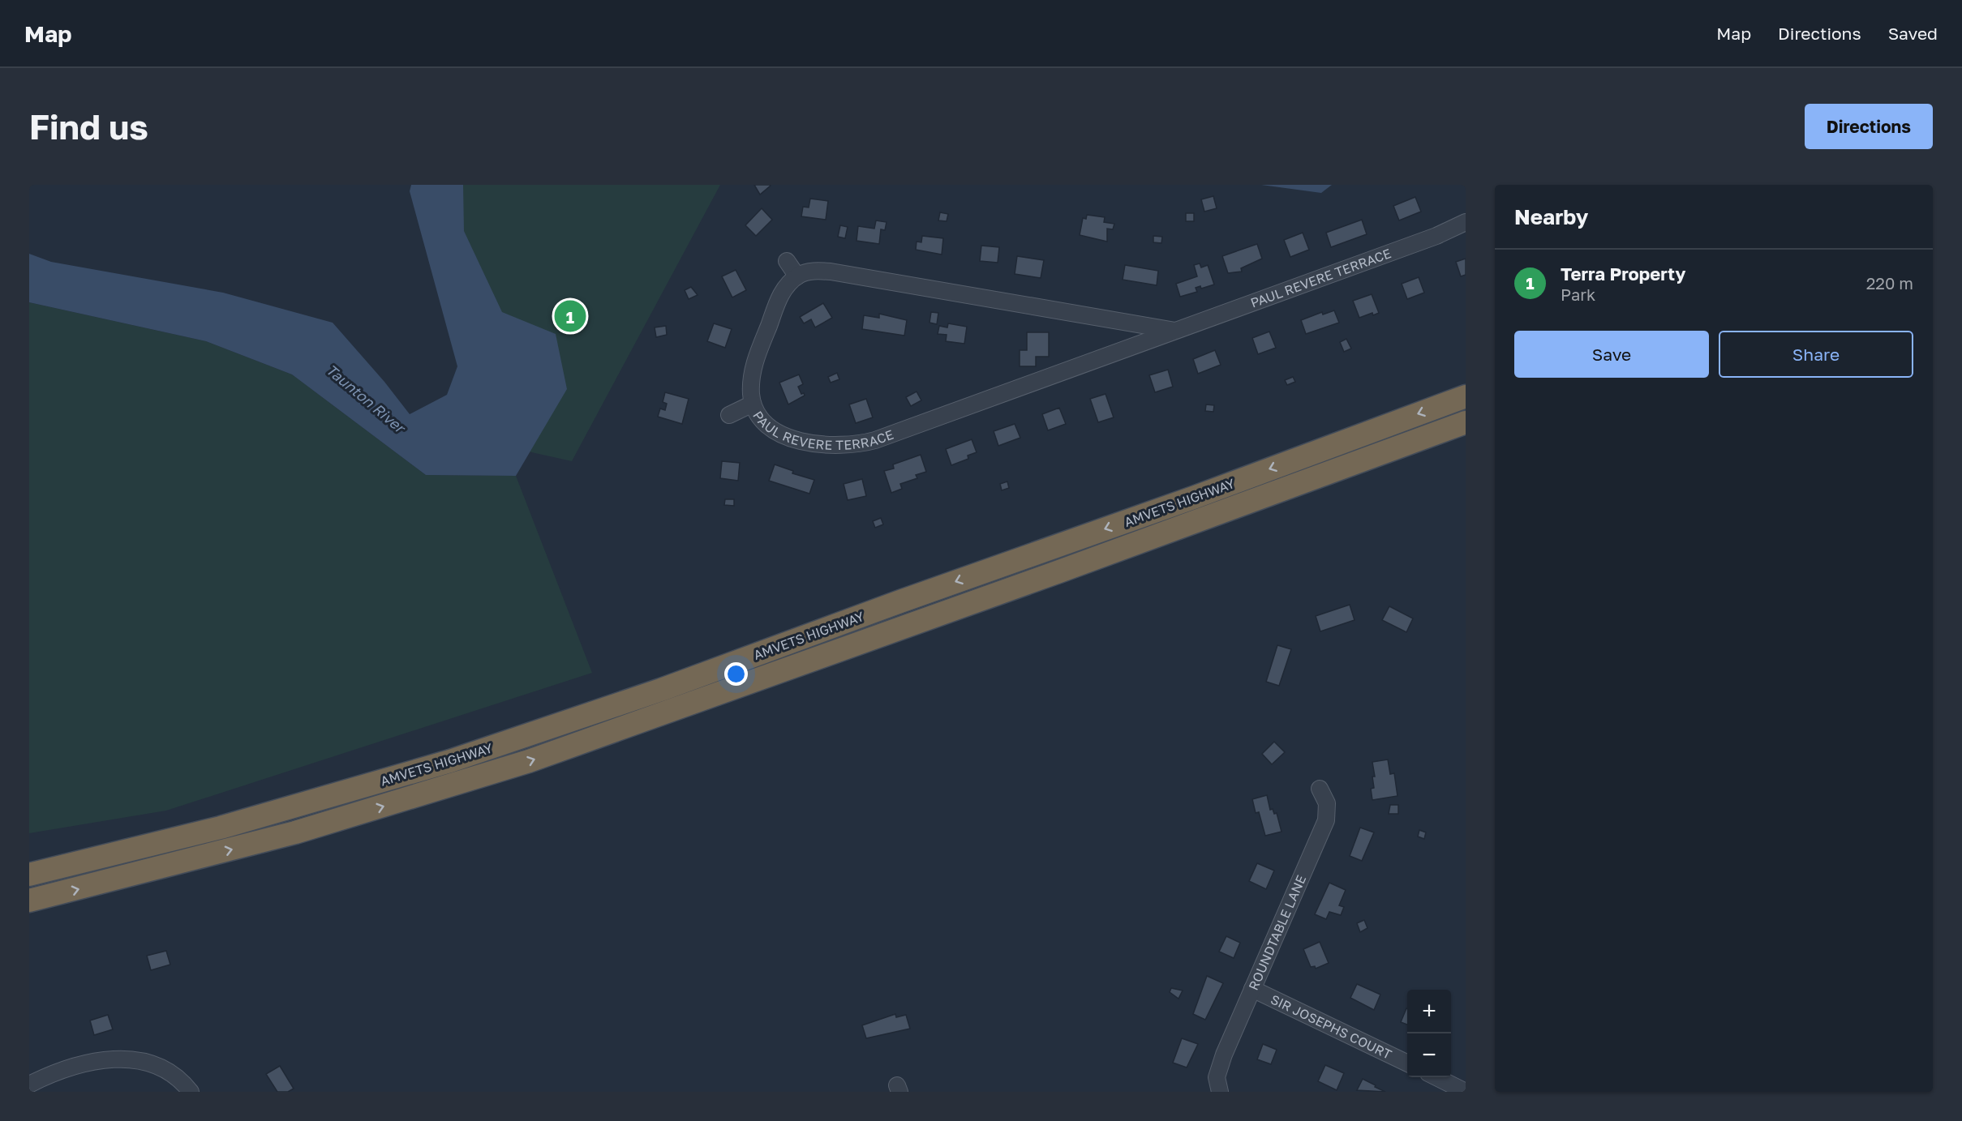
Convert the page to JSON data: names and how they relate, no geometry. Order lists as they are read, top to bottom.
{
  "streets": {
    "highway": ["AMVETS HIGHWAY"],
    "street": ["PAUL REVERE TERRACE", "ROUNDTABLE LANE", "SIR JOSEPHS COURT"]
  },
  "crossings": [
    ["ROUNDTABLE LANE", "SIR JOSEPHS COURT"]
  ],
  "water": ["Taunton River"],
  "page": {
    "header": "Map",
    "nav": ["Map", "Directions", "Saved"],
    "buttons": [
      "Directions",
      ["Save", "Share"]
    ],
    "title": "Find us",
    "heading": "Nearby",
    "list": [
      {
        "mark": "1",
        "name": "Terra Property",
        "note": "Park",
        "value": "220 m"
      }
    ],
    "pins": "1",
    "map_buttons": ["+", "−"]
  }
}
